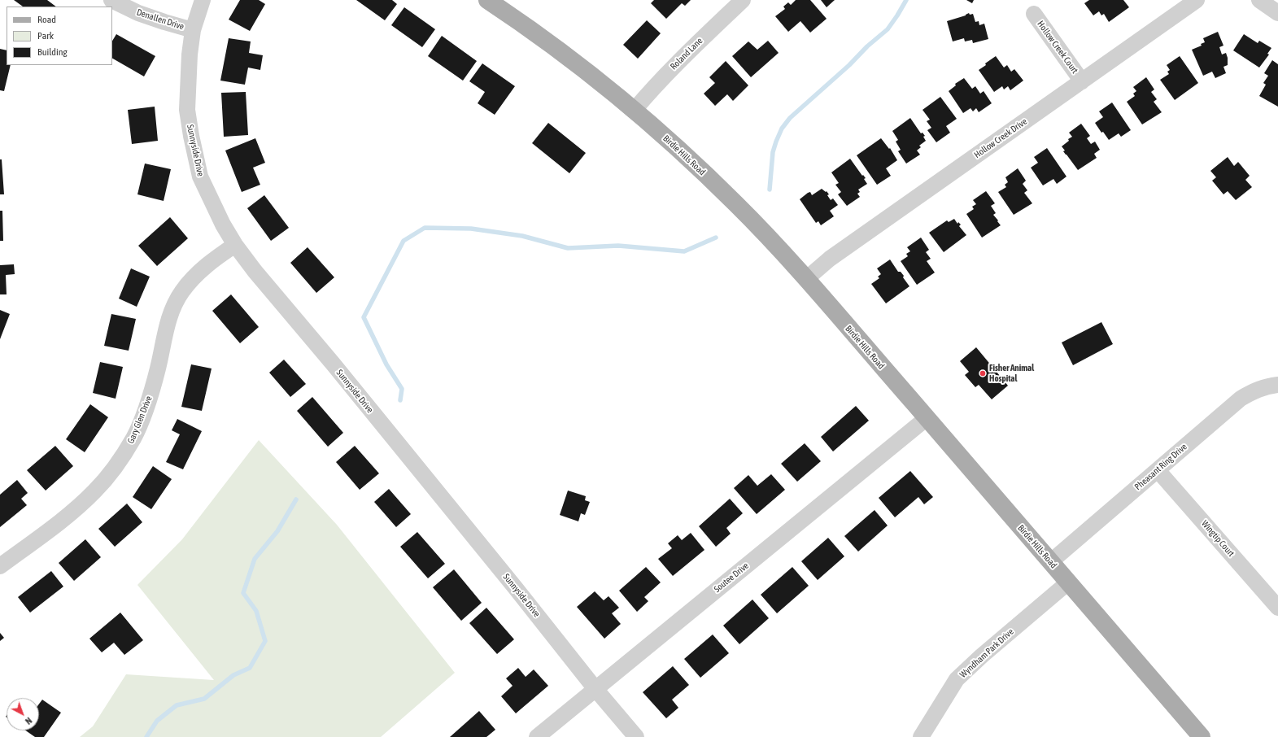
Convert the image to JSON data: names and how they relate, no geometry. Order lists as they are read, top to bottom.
{
  "streets": {
    "main road": ["Birdie Hills Road"],
    "street": [
      "Denallen Drive",
      "Hollow Creek Court",
      "Roland Lane",
      "Hollow Creek Drive",
      "Sunnyside Drive",
      "Gary Glen Drive",
      "Pheasant Ring Drive",
      "Wingtip Court",
      "Soutee Drive",
      "Wyndham Park Drive"
    ]
  },
  "crossings": [
    ["Denallen Drive", "Sunnyside Drive"],
    ["Hollow Creek Court", "Hollow Creek Drive"],
    ["Roland Lane", "Birdie Hills Road"],
    ["Hollow Creek Drive", "Birdie Hills Road"],
    ["Sunnyside Drive", "Gary Glen Drive"],
    ["Sunnyside Drive", "Soutee Drive"],
    ["Birdie Hills Road", "Pheasant Ring Drive"],
    ["Birdie Hills Road", "Soutee Drive"],
    ["Birdie Hills Road", "Wyndham Park Drive"],
    ["Pheasant Ring Drive", "Wingtip Court"]
  ],
  "places": ["Fisher Animal Hospital"],
  "legend": ["Road", "Park", "Building"],
  "north": "bottom right"
}
